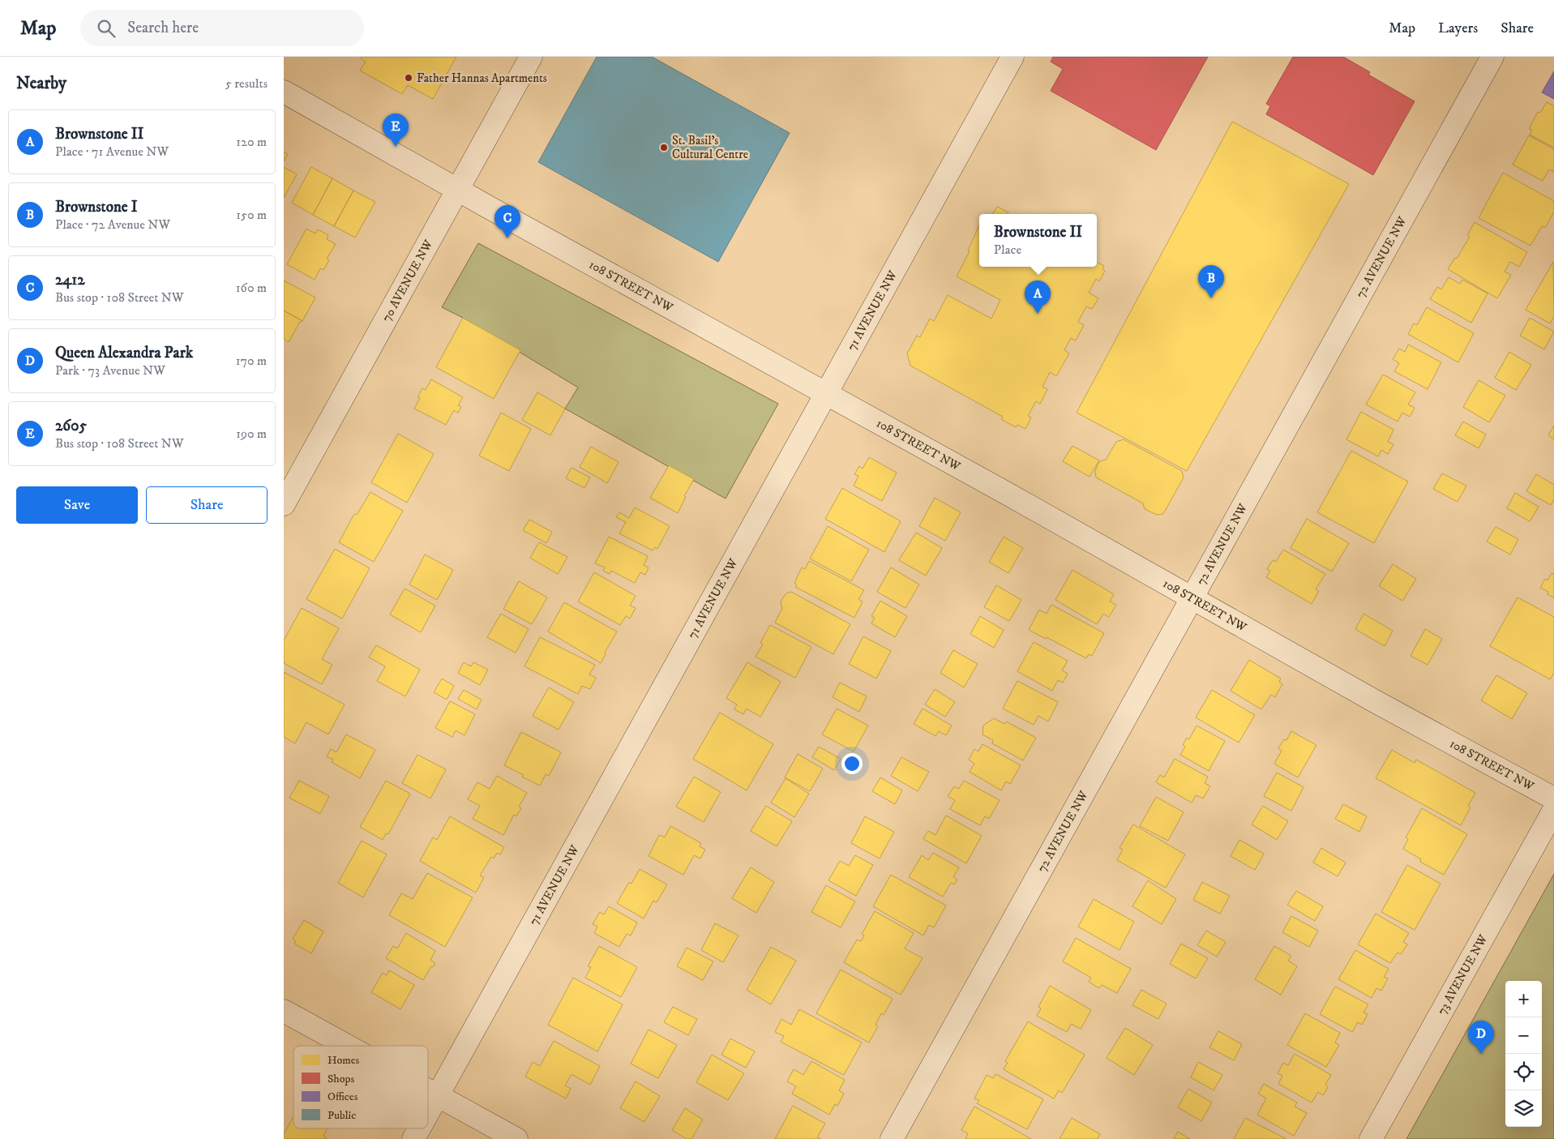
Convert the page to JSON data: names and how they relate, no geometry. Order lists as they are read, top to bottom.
{
  "streets": {
    "street": [
      "72 AVENUE NW",
      "70 AVENUE NW",
      "108 STREET NW",
      "71 AVENUE NW",
      "73 AVENUE NW"
    ]
  },
  "crossings": [
    ["72 AVENUE NW", "108 STREET NW"],
    ["70 AVENUE NW", "108 STREET NW"],
    ["108 STREET NW", "71 AVENUE NW"]
  ],
  "places": ["Father Hannas Apartments", "St. Basil's Cultural Centre"],
  "legend": [
    "Homes",
    "Shops",
    "Offices",
    "Public"
  ],
  "page": {
    "header": "Map",
    "search": "Search here",
    "nav": ["Map", "Layers", "Share"],
    "heading": ["Nearby", "5 results"],
    "list": [
      {
        "mark": "A",
        "name": "Brownstone II",
        "note": "Place · 71 Avenue NW",
        "value": "120 m"
      },
      {
        "mark": "B",
        "name": "Brownstone I",
        "note": "Place · 72 Avenue NW",
        "value": "150 m"
      },
      {
        "mark": "C",
        "name": "2412",
        "note": "Bus stop · 108 Street NW",
        "value": "160 m"
      },
      {
        "mark": "D",
        "name": "Queen Alexandra Park",
        "note": "Park · 73 Avenue NW",
        "value": "170 m"
      },
      {
        "mark": "E",
        "name": "2605",
        "note": "Bus stop · 108 Street NW",
        "value": "190 m"
      }
    ],
    "pins": [
      "E",
      "C",
      "B",
      "A",
      "D"
    ],
    "popup": ["Brownstone II", "Place"],
    "buttons": ["Save", "Share"],
    "map_buttons": ["+", "−"]
  }
}
